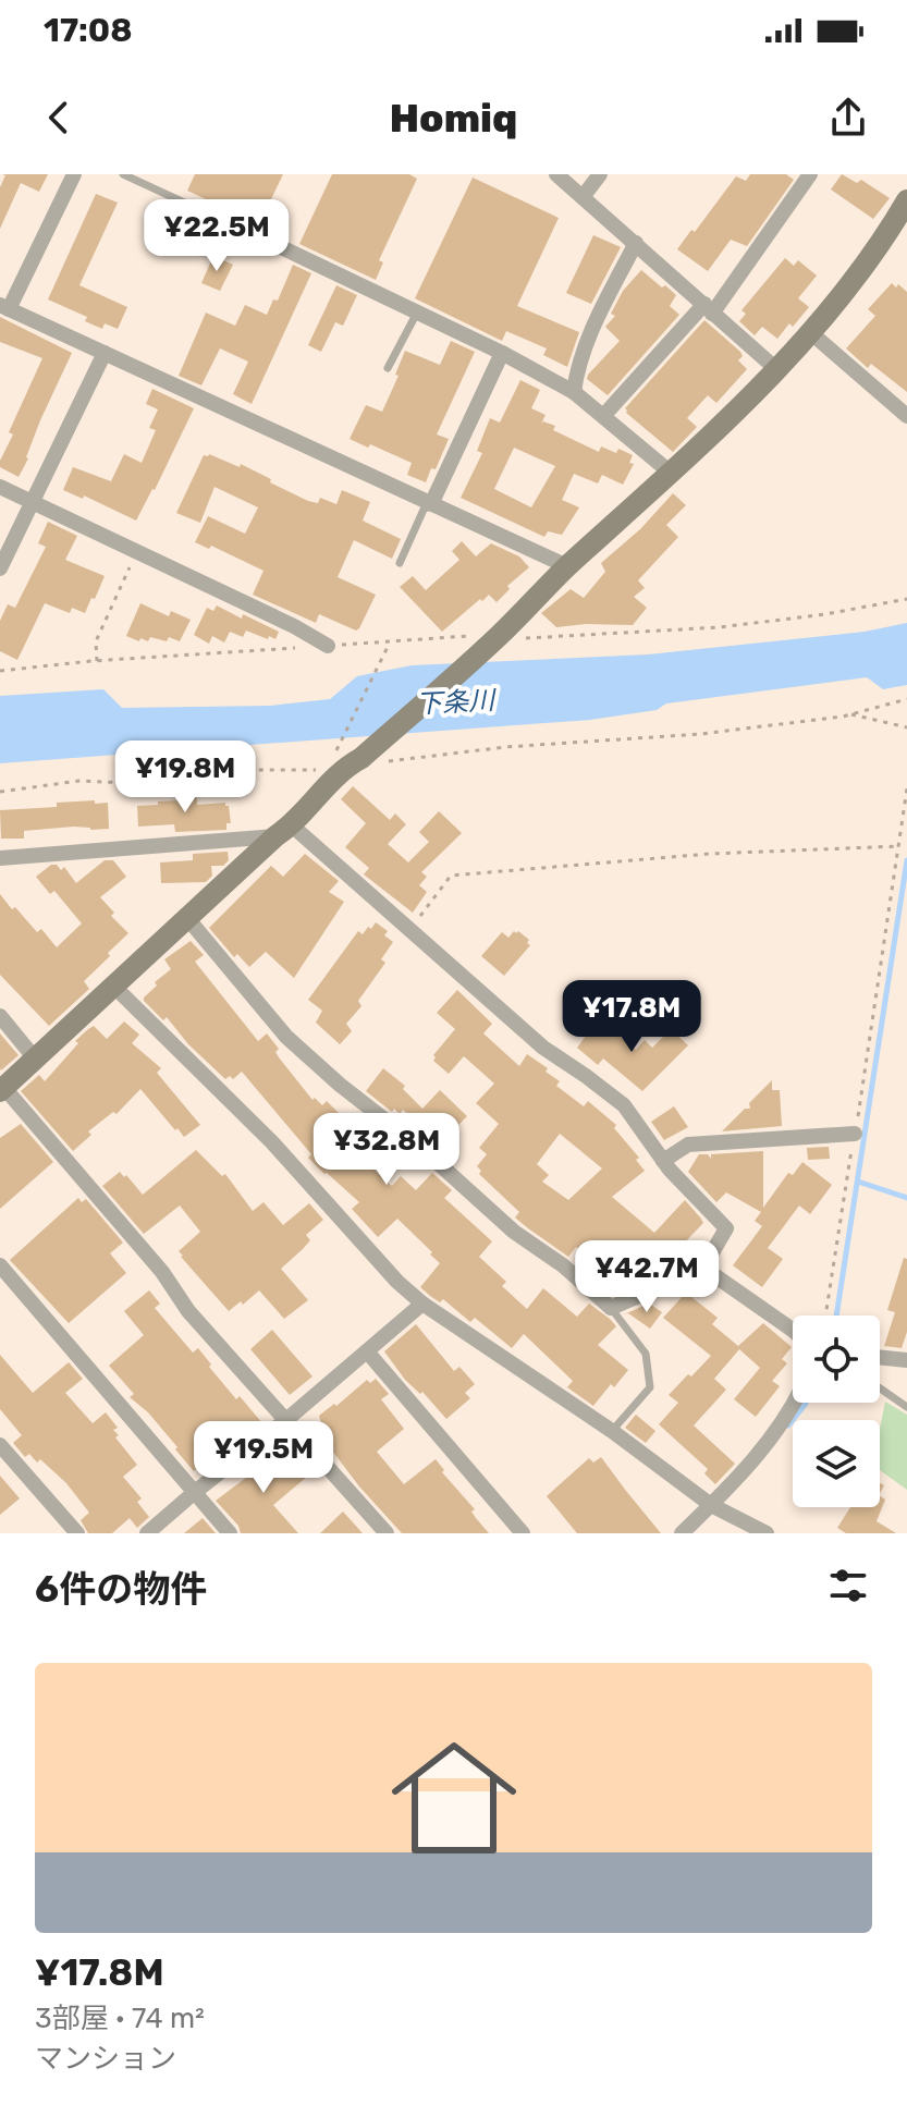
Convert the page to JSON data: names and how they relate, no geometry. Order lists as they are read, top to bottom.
{
  "water": ["下条川"],
  "page": {
    "status": "17:08",
    "header": "Homiq",
    "price": [
      "¥22.5M",
      "¥19.8M",
      "¥17.8M",
      "¥32.8M",
      "¥42.7M",
      "¥19.5M"
    ],
    "heading": "6件の物件",
    "list": [
      {
        "name": "¥17.8M",
        "note": "3部屋 · 74 m² · マンション"
      }
    ]
  }
}
